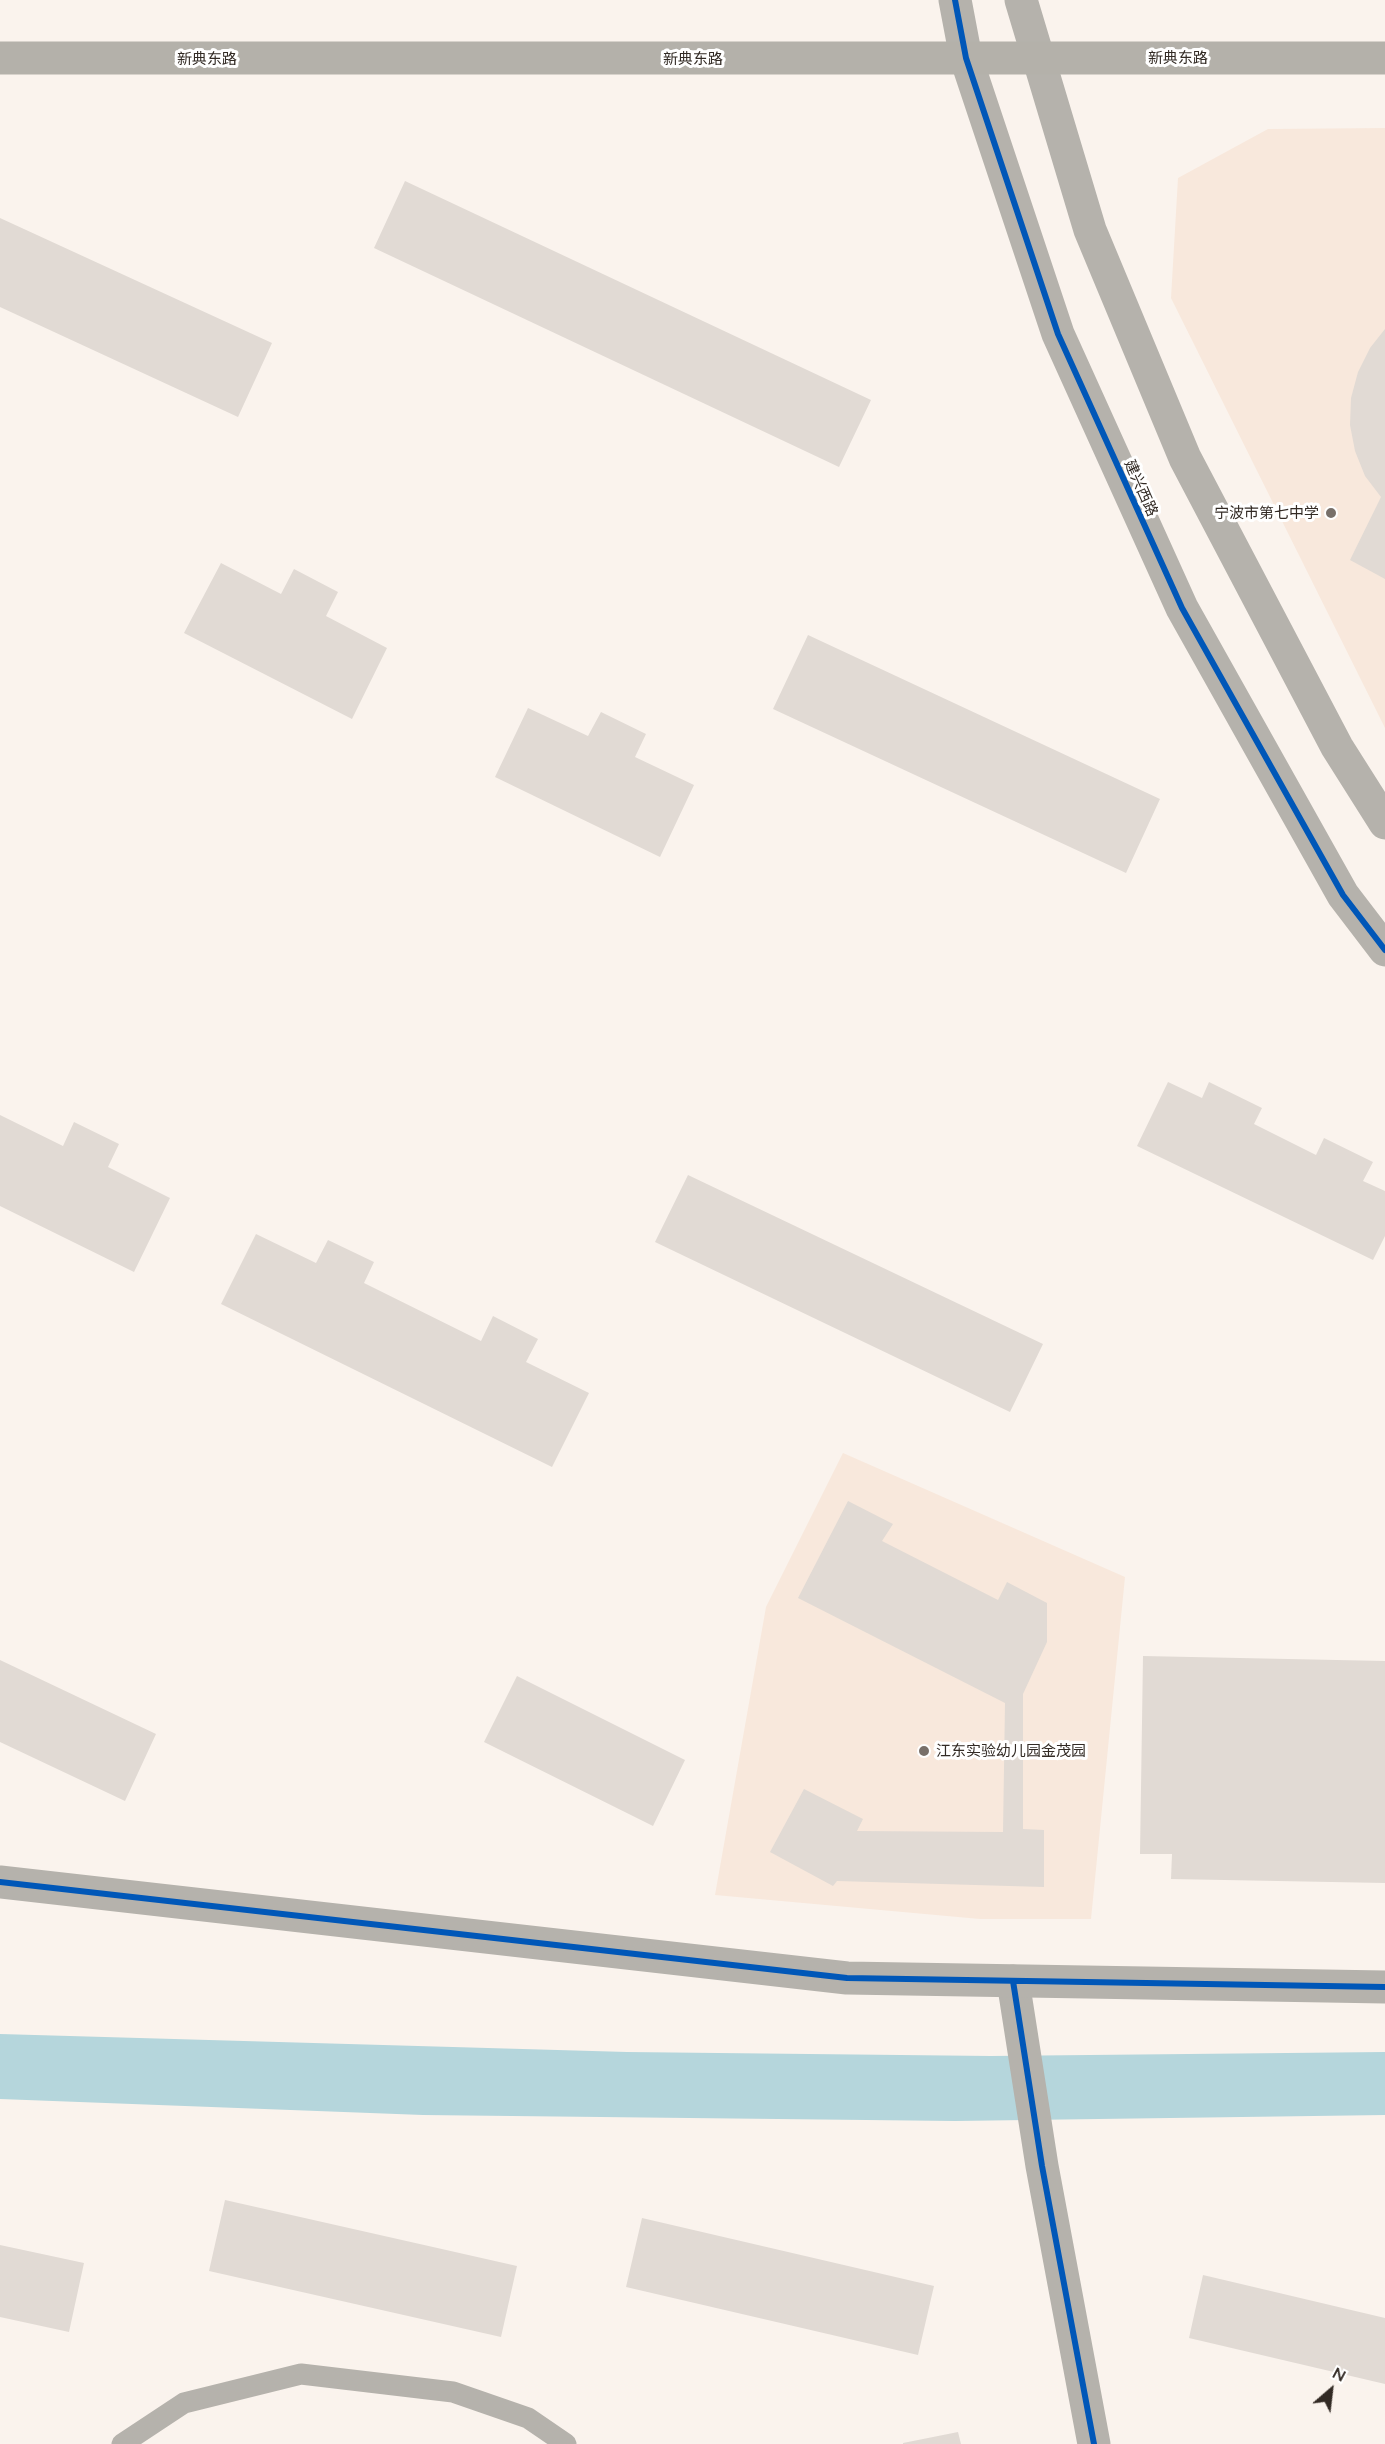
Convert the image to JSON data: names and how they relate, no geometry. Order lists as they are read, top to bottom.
{
  "streets": {
    "main road": ["新典东路"],
    "street": ["建兴西路"]
  },
  "crossings": [
    ["新典东路", "建兴西路"]
  ],
  "places": ["宁波市第七中学", "江东实验幼儿园金茂园"],
  "north": "top right"
}
